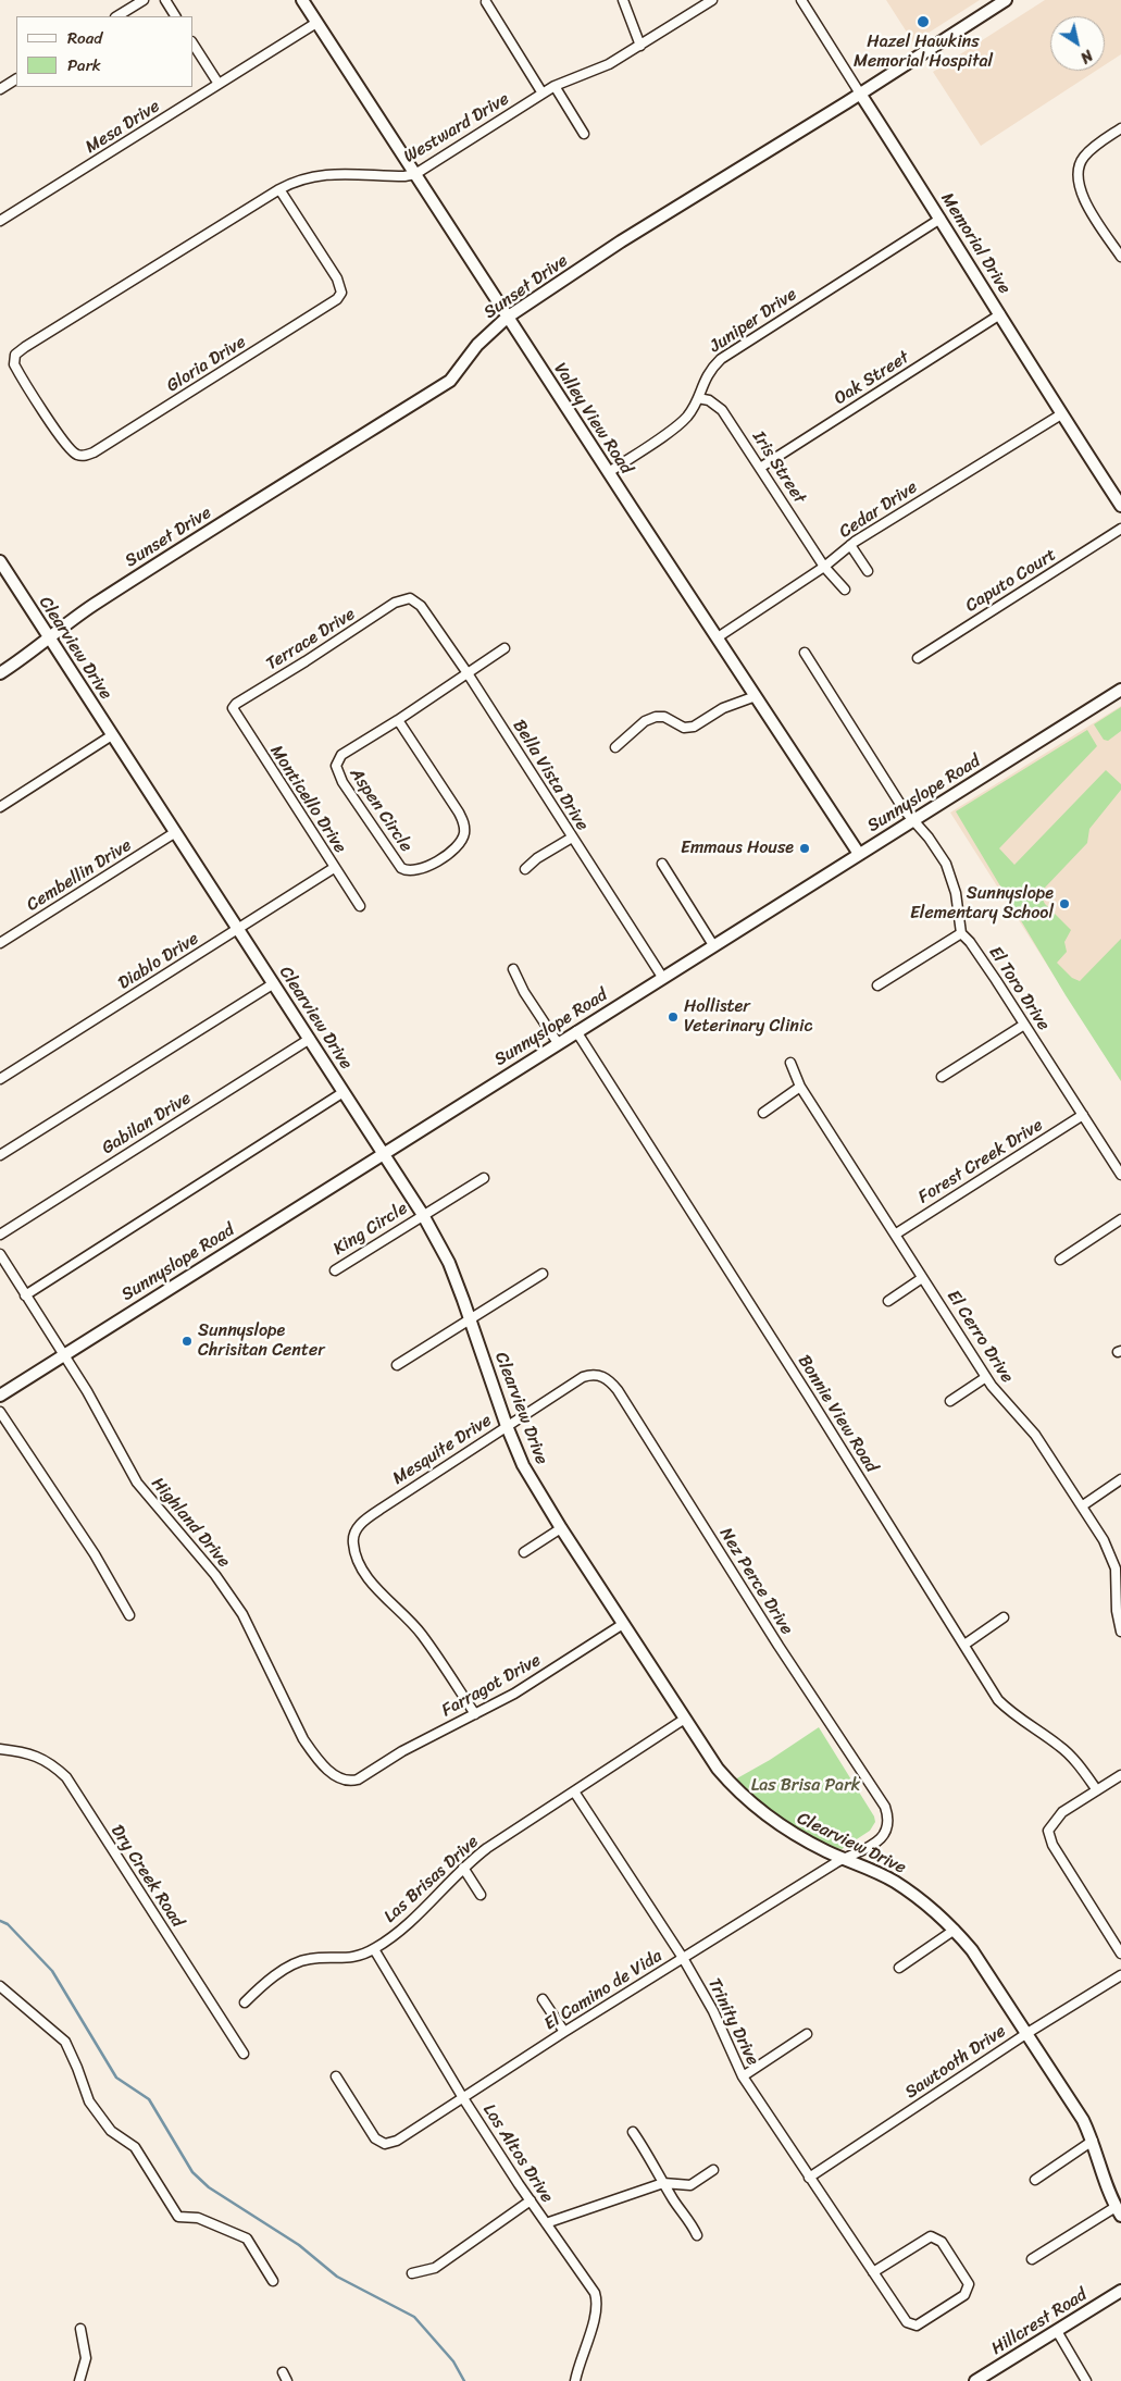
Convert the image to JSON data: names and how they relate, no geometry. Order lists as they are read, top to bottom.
{
  "streets": {
    "street": [
      "Mesa Drive",
      "Westward Drive",
      "Memorial Drive",
      "Sunset Drive",
      "Juniper Drive",
      "Gloria Drive",
      "Oak Street",
      "Valley View Road",
      "Iris Street",
      "Cedar Drive",
      "Caputo Court",
      "Terrace Drive",
      "Clearview Drive",
      "Bella Vista Drive",
      "Sunnyslope Road",
      "Monticello Drive",
      "Aspen Circle",
      "Cembellin Drive",
      "Diablo Drive",
      "El Toro Drive",
      "Gabilan Drive",
      "Forest Creek Drive",
      "King Circle",
      "El Cerro Drive",
      "Bonnie View Road",
      "Mesquite Drive",
      "Highland Drive",
      "Nez Perce Drive",
      "Farragot Drive",
      "Dry Creek Road",
      "Las Brisas Drive",
      "El Camino de Vida",
      "Trinity Drive",
      "Sawtooth Drive",
      "Los Altos Drive",
      "Hillcrest Road"
    ]
  },
  "crossings": [
    ["Mesa Drive", "Valley View Road"],
    ["Westward Drive", "Gloria Drive"],
    ["Westward Drive", "Valley View Road"],
    ["Memorial Drive", "Sunset Drive"],
    ["Memorial Drive", "Juniper Drive"],
    ["Memorial Drive", "Oak Street"],
    ["Memorial Drive", "Cedar Drive"],
    ["Sunset Drive", "Valley View Road"],
    ["Sunset Drive", "Clearview Drive"],
    ["Juniper Drive", "Valley View Road"],
    ["Juniper Drive", "Iris Street"],
    ["Oak Street", "Iris Street"],
    ["Valley View Road", "Cedar Drive"],
    ["Valley View Road", "Sunnyslope Road"],
    ["Iris Street", "Cedar Drive"],
    ["Terrace Drive", "Bella Vista Drive"],
    ["Terrace Drive", "Monticello Drive"],
    ["Clearview Drive", "Sunnyslope Road"],
    ["Clearview Drive", "Cembellin Drive"],
    ["Clearview Drive", "Diablo Drive"],
    ["Clearview Drive", "Gabilan Drive"],
    ["Clearview Drive", "King Circle"],
    ["Clearview Drive", "Mesquite Drive"],
    ["Clearview Drive", "Farragot Drive"],
    ["Clearview Drive", "Las Brisas Drive"],
    ["Clearview Drive", "El Camino de Vida"],
    ["Clearview Drive", "Sawtooth Drive"],
    ["Bella Vista Drive", "Sunnyslope Road"],
    ["Bella Vista Drive", "Aspen Circle"],
    ["Sunnyslope Road", "Bonnie View Road"],
    ["Sunnyslope Road", "Highland Drive"],
    ["Monticello Drive", "Diablo Drive"],
    ["El Toro Drive", "Forest Creek Drive"],
    ["Forest Creek Drive", "El Cerro Drive"],
    ["Mesquite Drive", "Nez Perce Drive"],
    ["Mesquite Drive", "Farragot Drive"],
    ["Highland Drive", "Farragot Drive"],
    ["Nez Perce Drive", "El Camino de Vida"],
    ["Las Brisas Drive", "Trinity Drive"],
    ["Las Brisas Drive", "Los Altos Drive"],
    ["El Camino de Vida", "Trinity Drive"],
    ["El Camino de Vida", "Los Altos Drive"],
    ["Trinity Drive", "Sawtooth Drive"]
  ],
  "parks": ["Las Brisa Park"],
  "places": [
    "Hazel Hawkins Memorial Hospital",
    "Emmaus House",
    "Sunnyslope Elementary School",
    "Hollister Veterinary Clinic",
    "Sunnyslope Chrisitan Center"
  ],
  "legend": ["Road", "Park"],
  "north": "bottom right"
}
